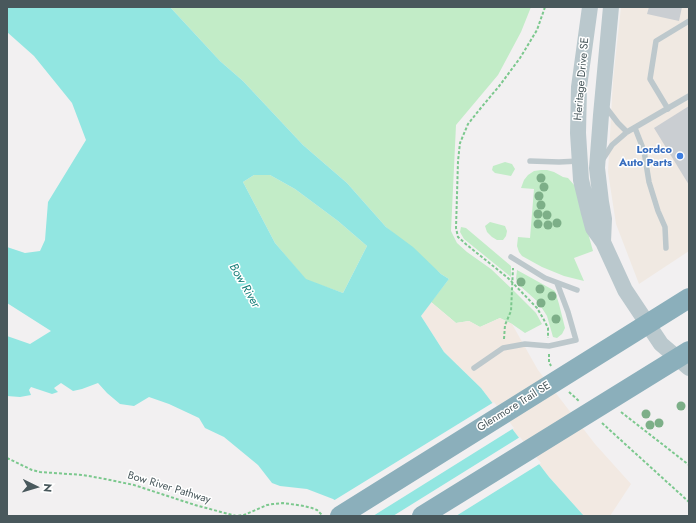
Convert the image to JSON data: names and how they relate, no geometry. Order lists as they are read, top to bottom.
{
  "streets": {
    "highway": ["Glenmore Trail SE"],
    "main road": ["Heritage Drive SE"],
    "path": ["Bow River Pathway"]
  },
  "water": ["Bow River"],
  "places": ["Lordco Auto Parts"],
  "north": "right"
}
